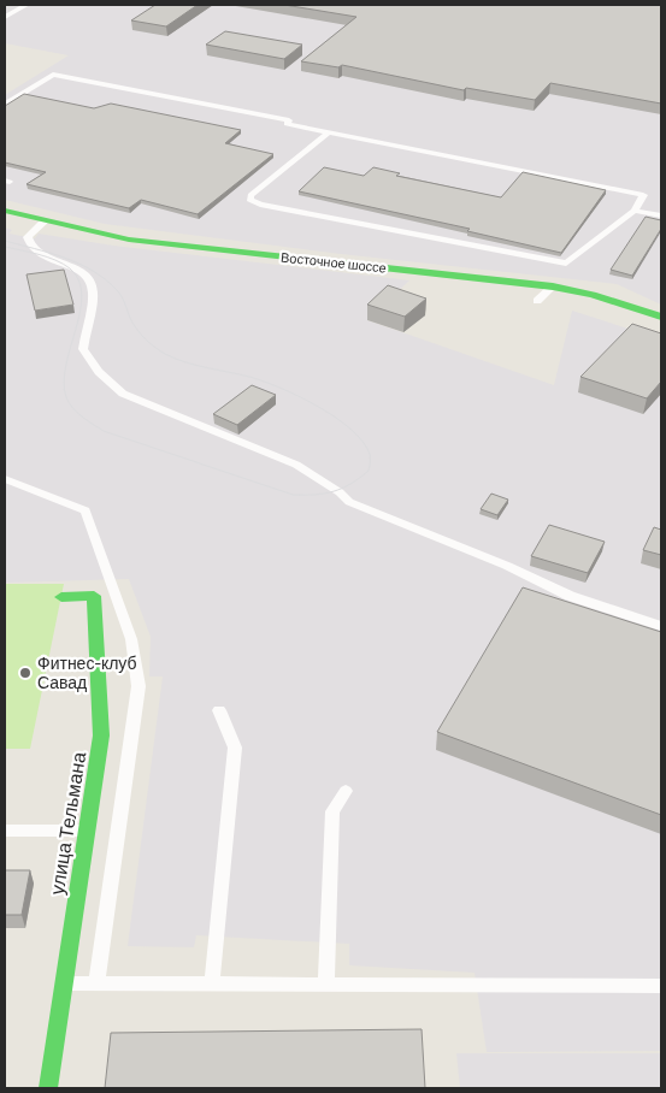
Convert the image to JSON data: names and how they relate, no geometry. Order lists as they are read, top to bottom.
{
  "streets": {
    "main road": ["Восточное шоссе", "улица Тельмана"]
  },
  "places": ["Фитнес-клуб Савад"]
}
